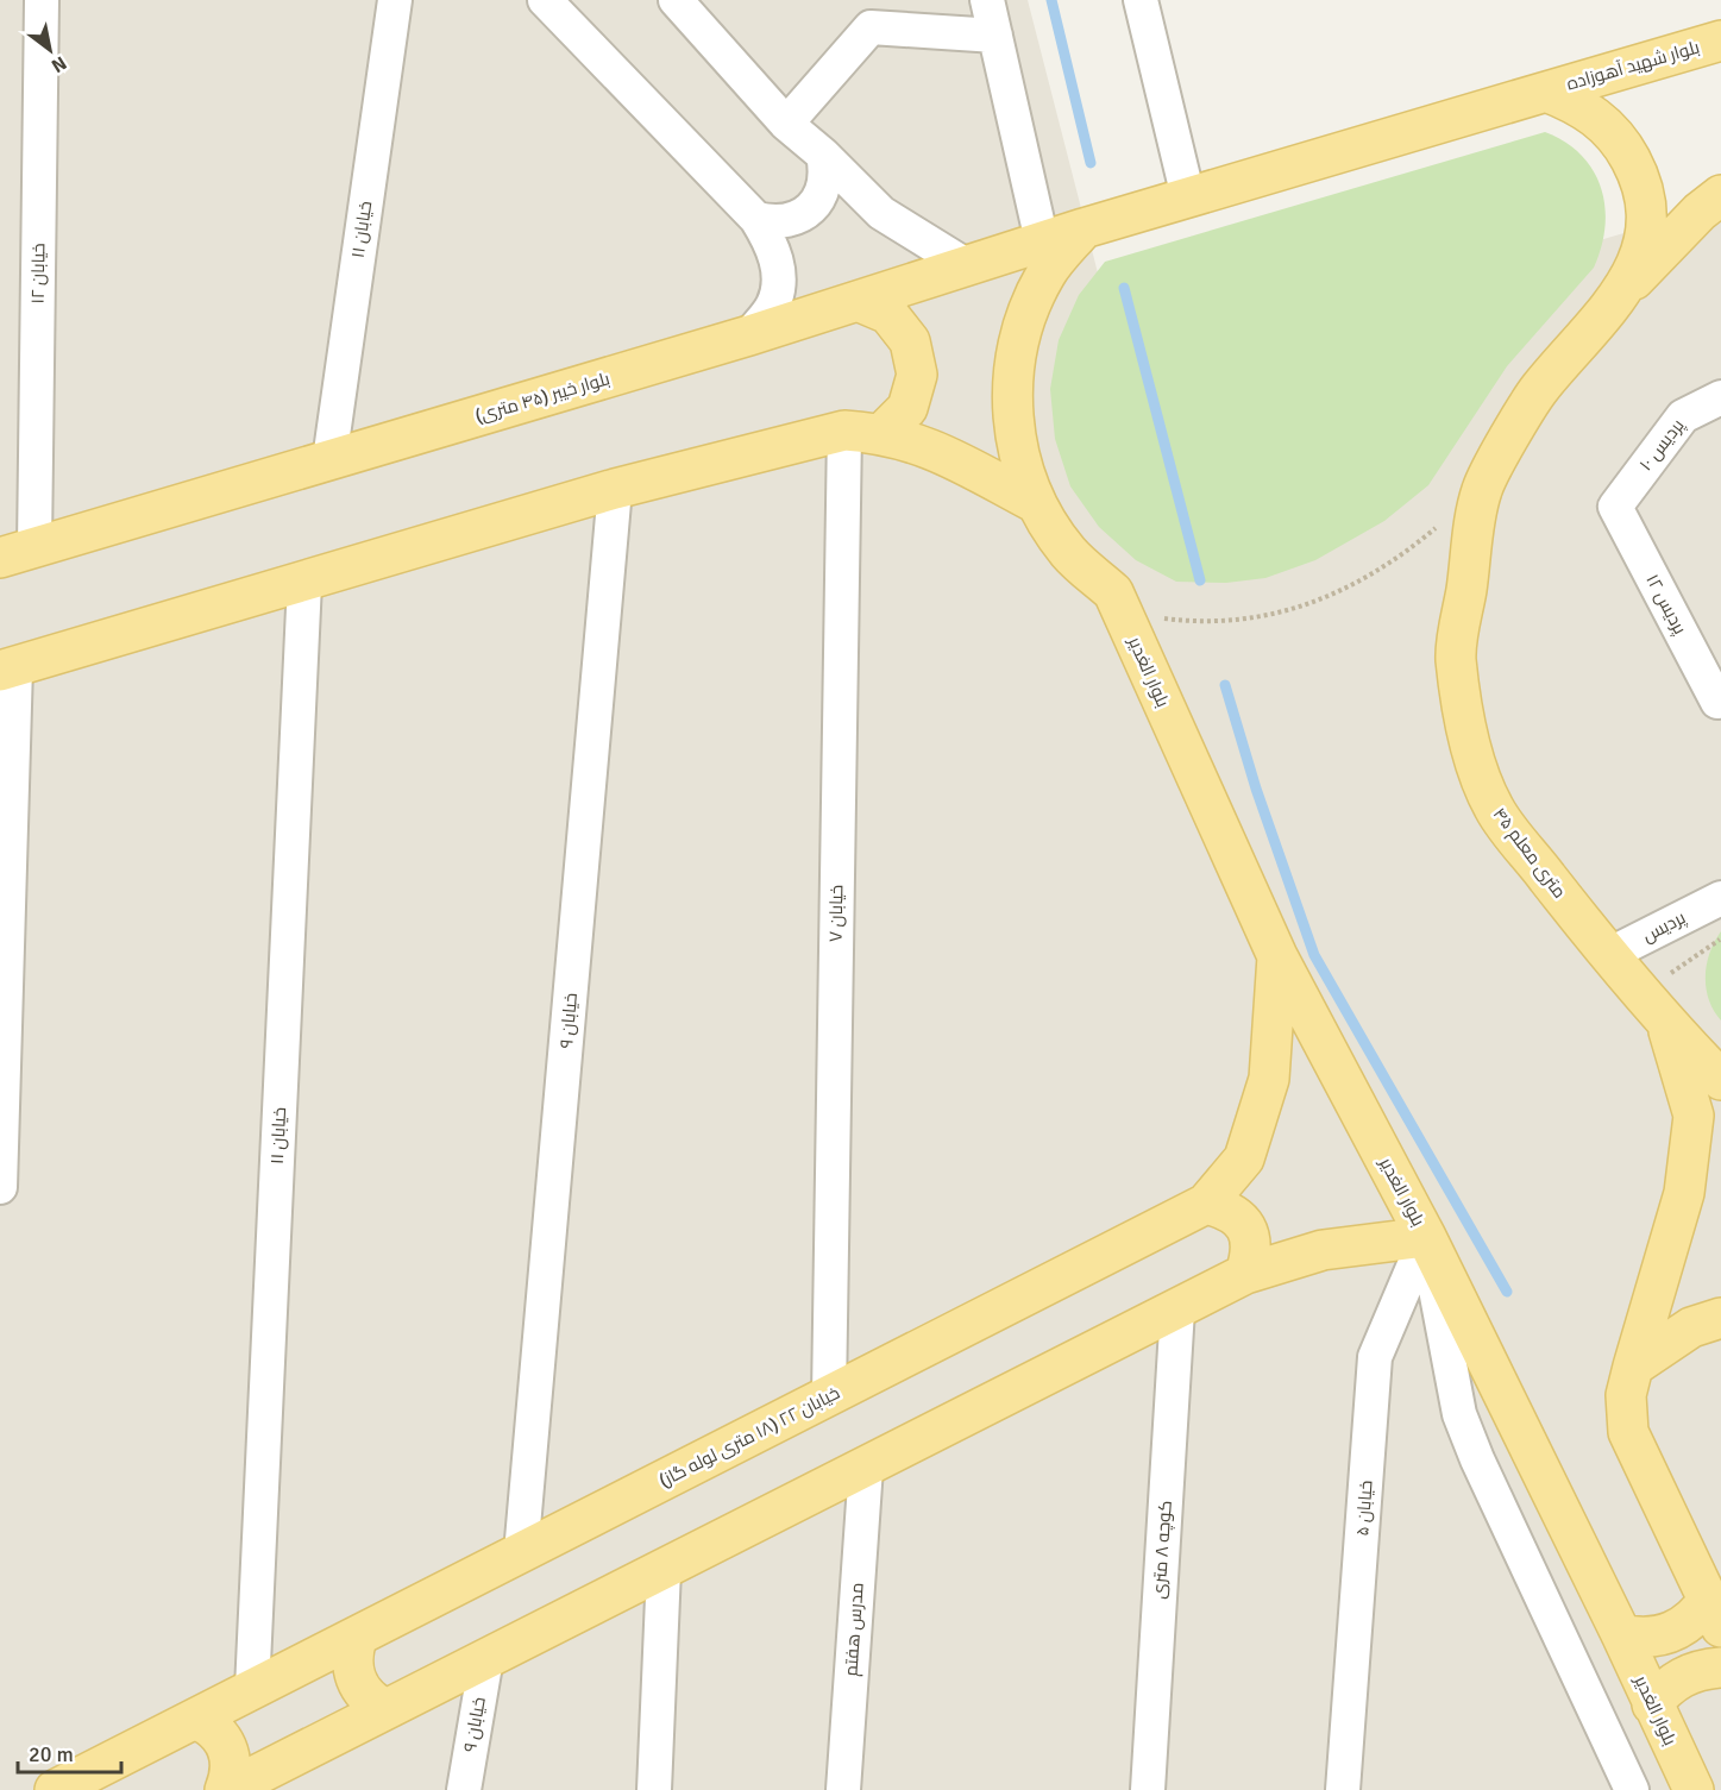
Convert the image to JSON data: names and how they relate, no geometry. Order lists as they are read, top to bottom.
{
  "streets": {
    "main road": [
      "بلوار شهید آهوزاده",
      "بلوار خیبر (۴۵ متری)",
      "بلوار الغدیر",
      "۴۵ متری معلم",
      "خیابان ۲۲ (۱۸ متری لوله گاز)"
    ],
    "street": [
      "خیابان ۱۱",
      "خیابان ۱۲",
      "پردیس ۱۰",
      "پردیس ۱۲",
      "خیابان ۷",
      "پردیس",
      "خیابان ۹",
      "خیابان ۵",
      "کوچه ۸ متری",
      "مدرس هفتم"
    ]
  },
  "crossings": [
    ["بلوار شهید آهوزاده", "بلوار خیبر (۴۵ متری)"],
    ["خیابان ۱۱", "بلوار خیبر (۴۵ متری)"],
    ["خیابان ۱۱", "خیابان ۲۲ (۱۸ متری لوله گاز)"],
    ["خیابان ۱۲", "بلوار خیبر (۴۵ متری)"],
    ["پردیس ۱۰", "پردیس ۱۲"],
    ["بلوار الغدیر", "خیابان ۲۲ (۱۸ متری لوله گاز)"],
    ["بلوار الغدیر", "خیابان ۵"],
    ["۴۵ متری معلم", "پردیس"],
    ["خیابان ۷", "خیابان ۲۲ (۱۸ متری لوله گاز)"],
    ["خیابان ۹", "خیابان ۲۲ (۱۸ متری لوله گاز)"]
  ],
  "scale_bar": "20 m",
  "north": "bottom right"
}
